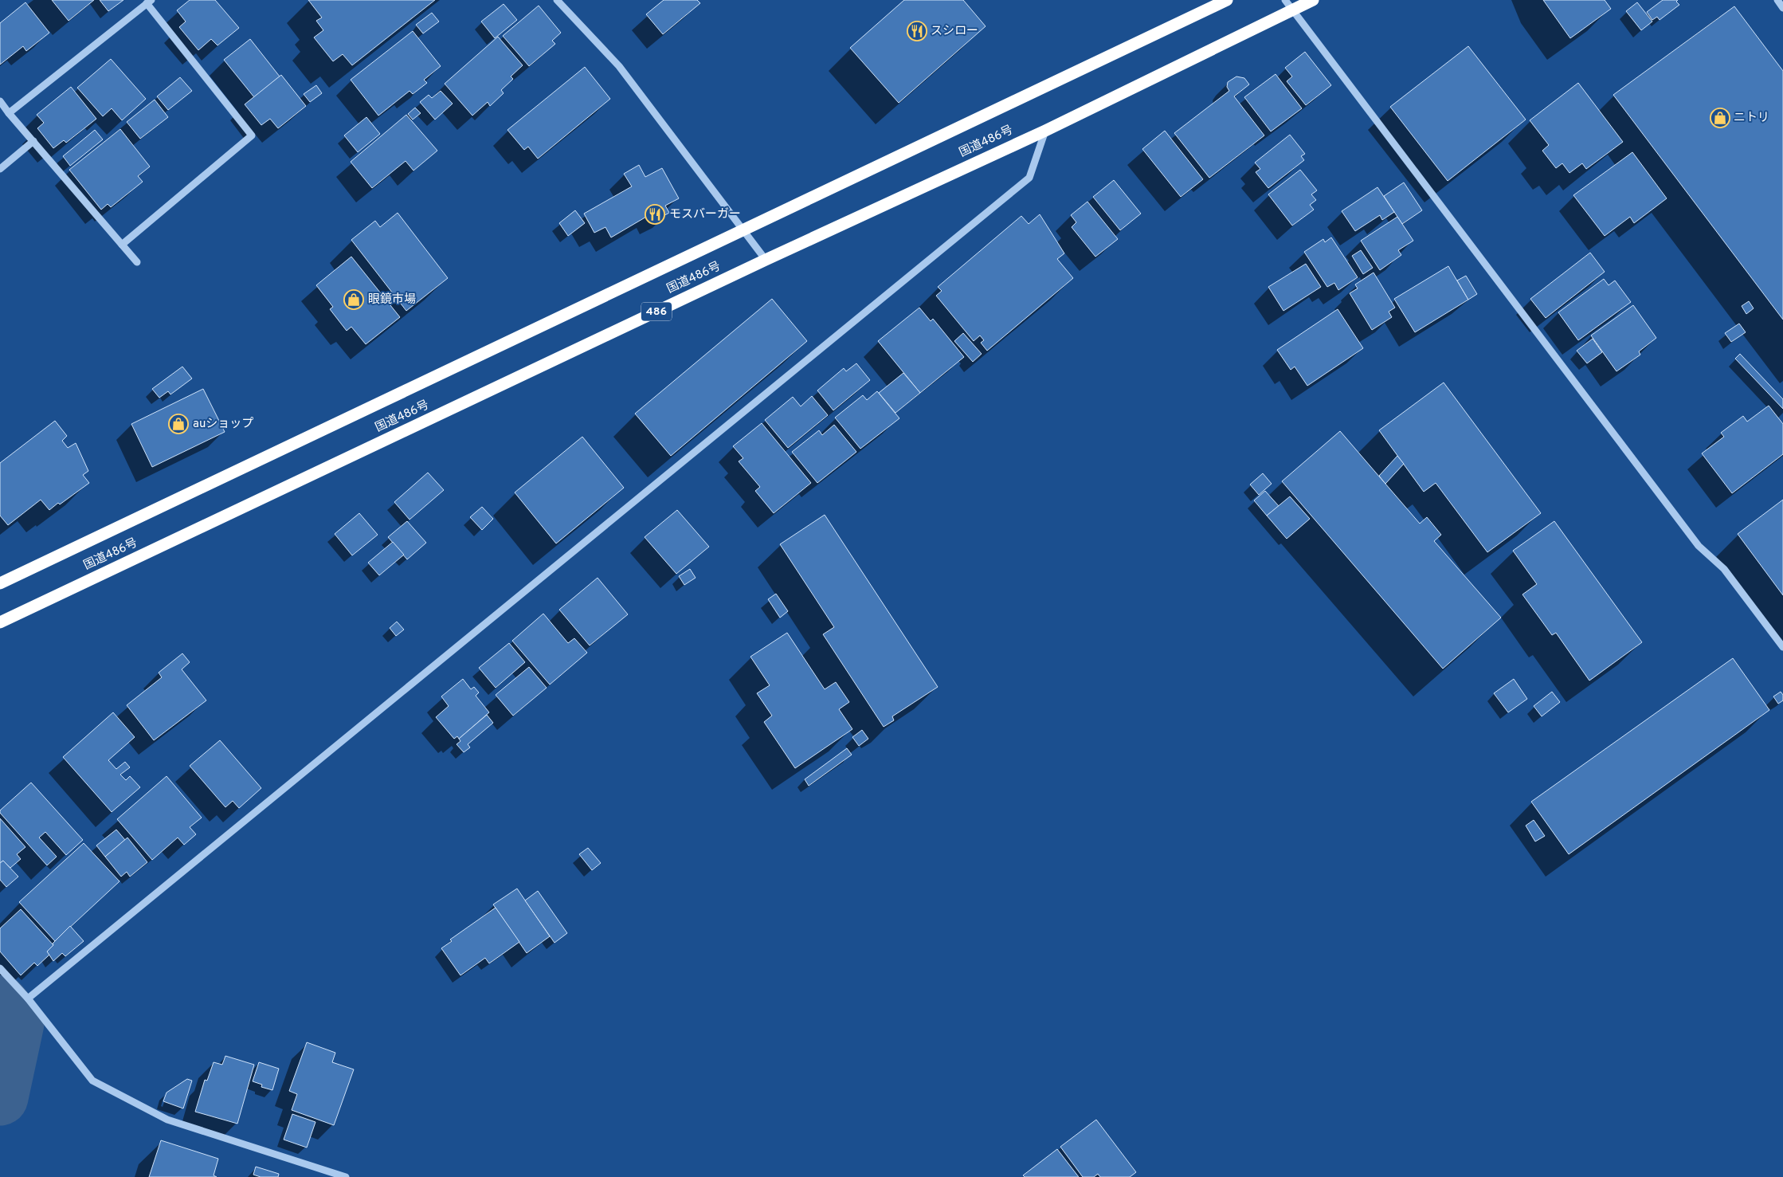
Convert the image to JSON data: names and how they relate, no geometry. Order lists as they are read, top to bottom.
{
  "streets": {
    "highway": ["国道486号", "486"]
  },
  "places": {
    "restaurant": ["スシロー", "モスバーガー"],
    "shop": ["ニトリ", "眼鏡市場", "auショップ"]
  }
}
